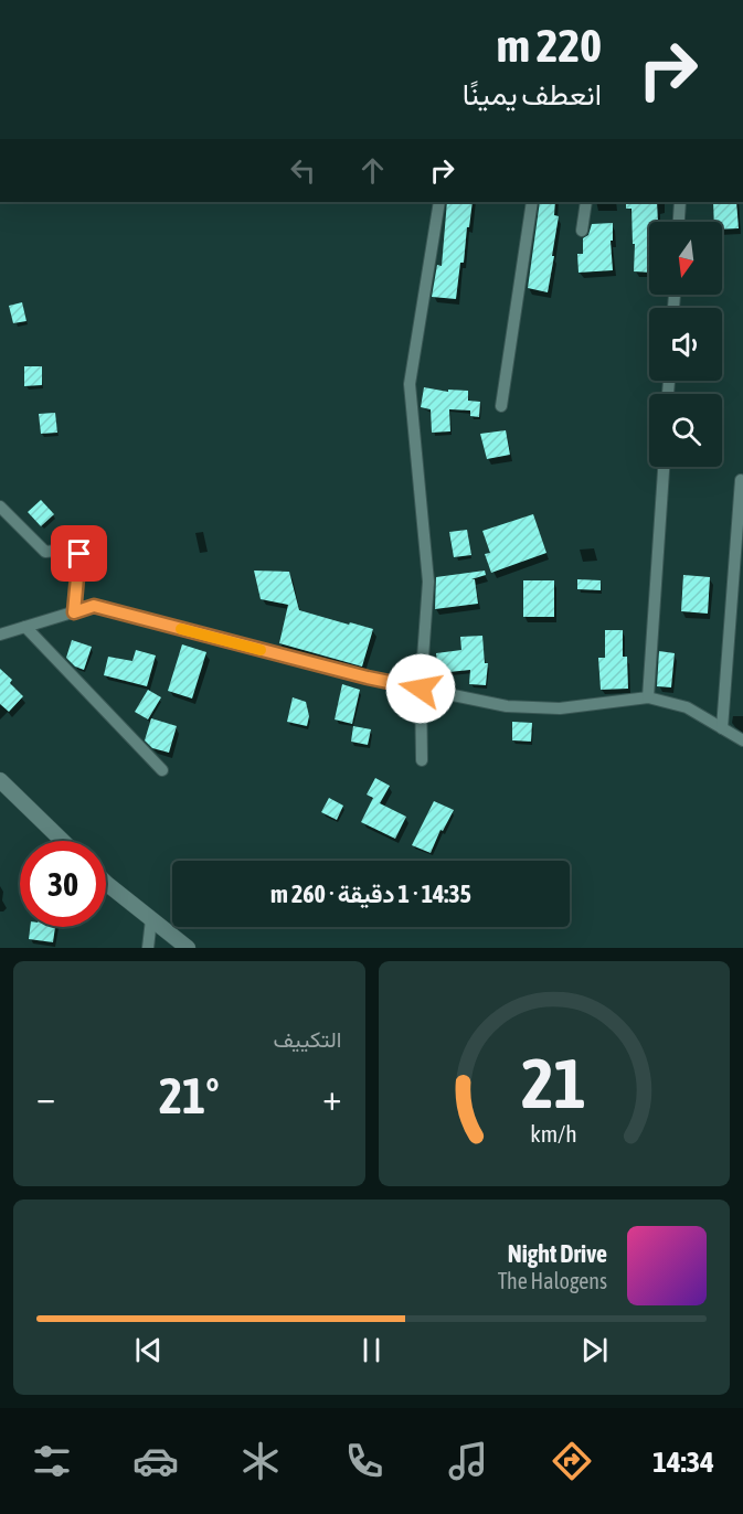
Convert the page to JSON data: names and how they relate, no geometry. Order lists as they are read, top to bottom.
{
  "north": "bottom",
  "page": {
    "turn": ["220 m", "انعطف يمينًا"],
    "limit": "30",
    "trip": "14:35 · 1 دقيقة · 260 m",
    "tile": "التكييف",
    "heat": ["−", "21°", "+"],
    "song": ["Night Drive", "The Halogens"],
    "tabs": "14:34",
    "gauge": ["21", "km/h"]
  }
}
